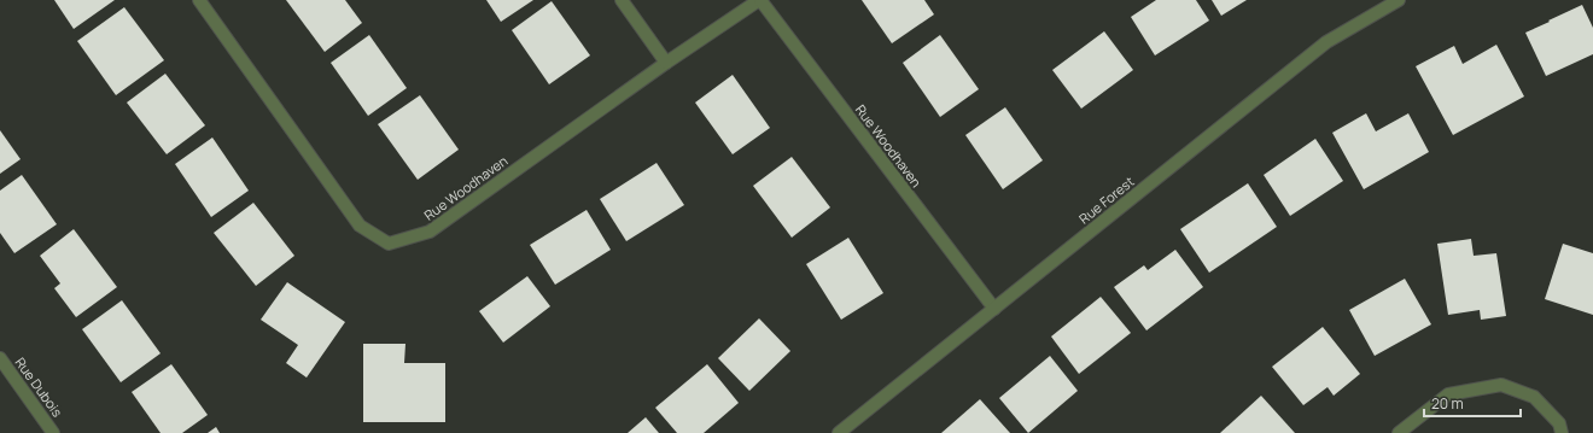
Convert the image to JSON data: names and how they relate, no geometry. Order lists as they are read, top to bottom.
{
  "streets": {
    "street": ["Rue Woodhaven", "Rue Forest", "Rue Dubois"]
  },
  "crossings": [
    ["Rue Woodhaven", "Rue Forest"]
  ],
  "scale_bar": "20 m"
}
